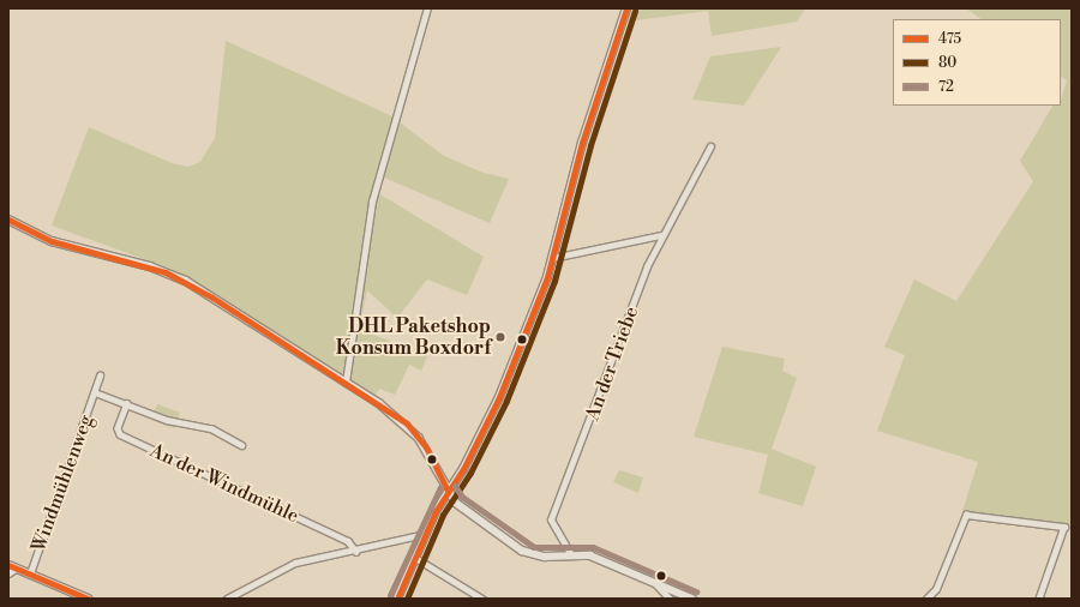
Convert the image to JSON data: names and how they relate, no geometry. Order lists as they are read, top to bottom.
{
  "streets": {
    "street": ["An der Triebe", "Windmühlenweg", "An der Windmühle"]
  },
  "crossings": [
    ["Windmühlenweg", "An der Windmühle"]
  ],
  "places": ["DHL Paketshop Konsum Boxdorf"],
  "lines": ["transit line 475", "transit line 80", "transit line 72"],
  "legend": ["475", "80", "72"]
}
